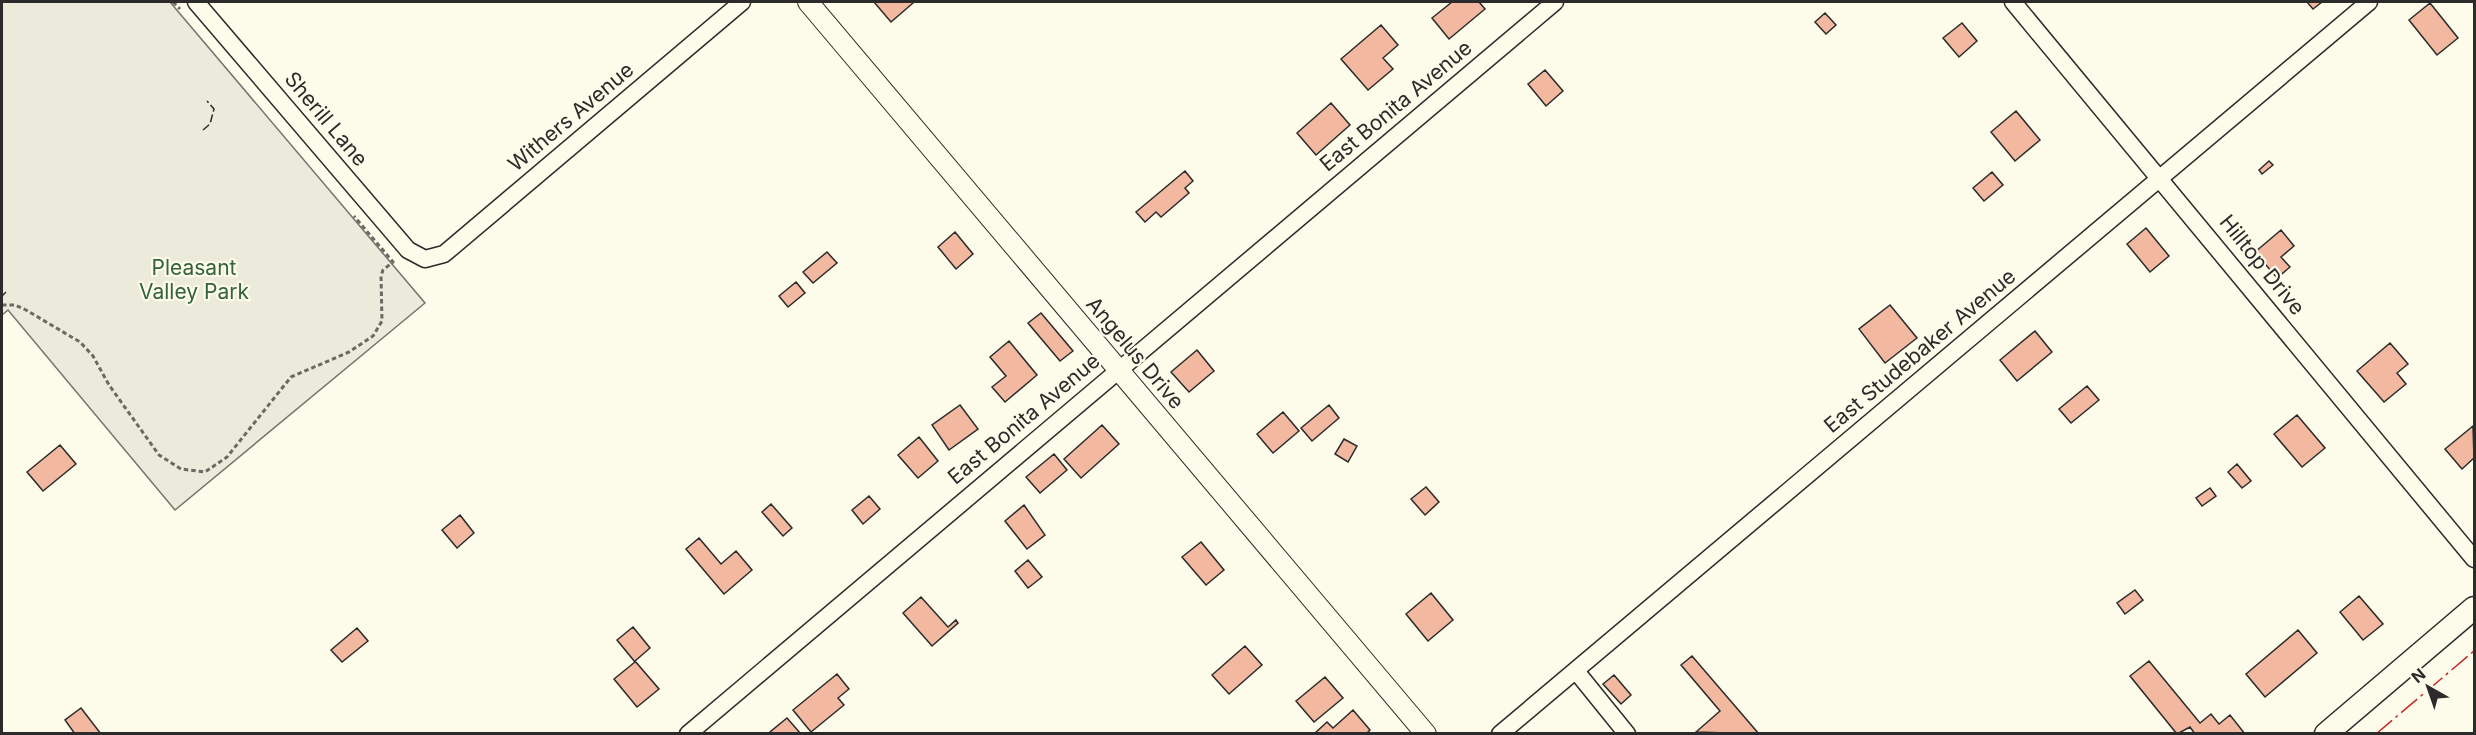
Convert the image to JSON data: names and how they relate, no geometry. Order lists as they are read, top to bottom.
{
  "streets": {
    "street": [
      "East Bonita Avenue",
      "Withers Avenue",
      "Sherill Lane",
      "Hilltop Drive",
      "East Studebaker Avenue",
      "Angelus Drive"
    ]
  },
  "crossings": [
    ["East Bonita Avenue", "Angelus Drive"],
    ["Withers Avenue", "Sherill Lane"],
    ["Hilltop Drive", "East Studebaker Avenue"]
  ],
  "parks": ["Pleasant Valley Park"],
  "north": "top left"
}
